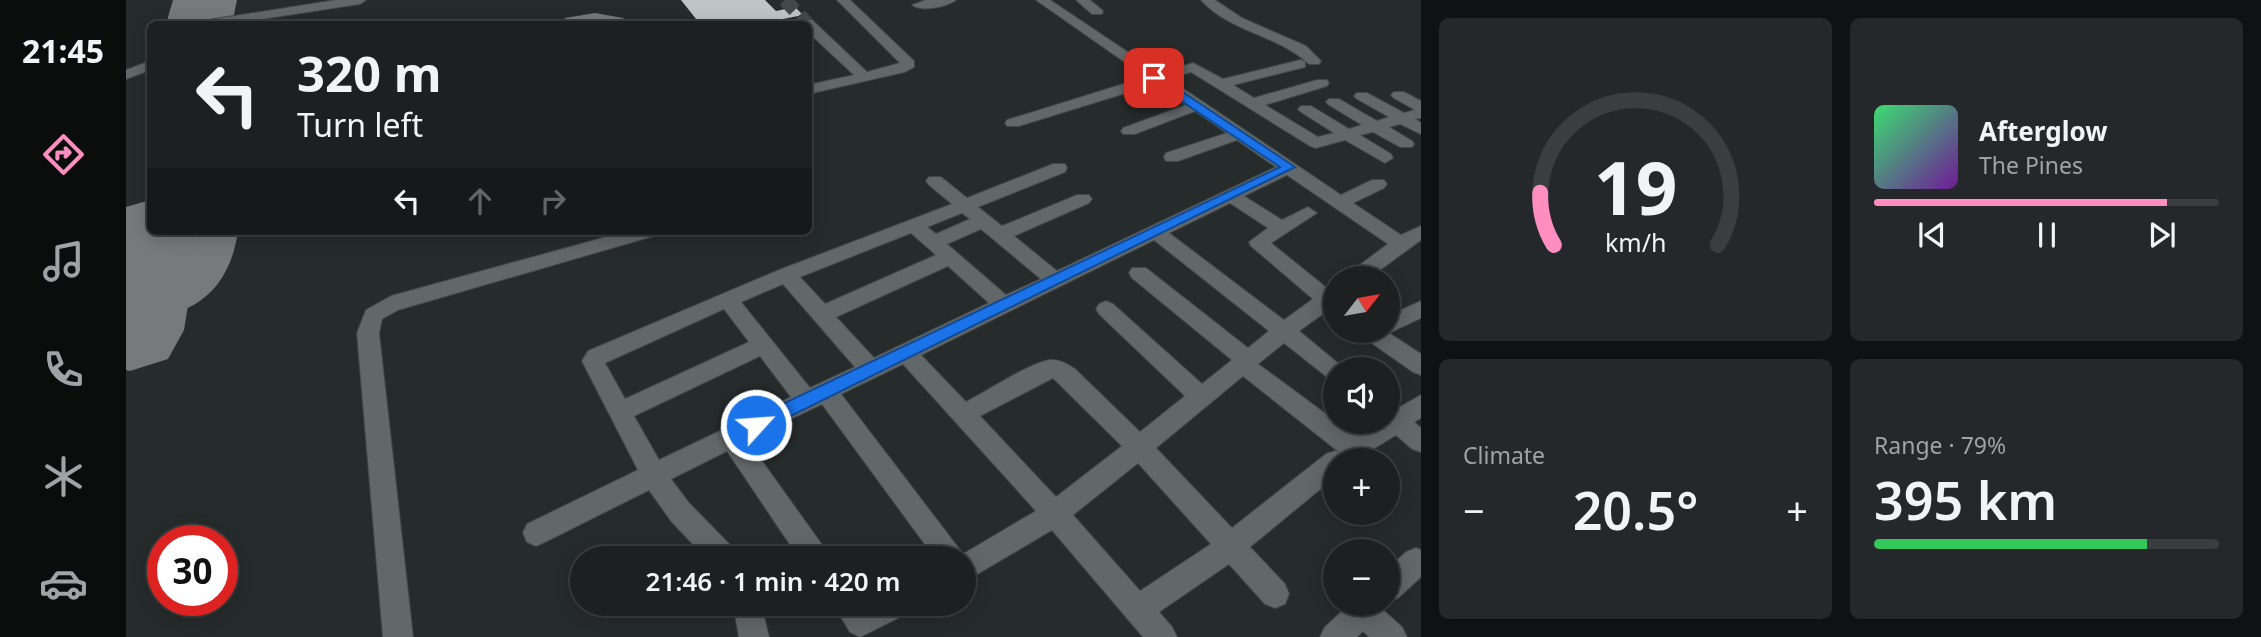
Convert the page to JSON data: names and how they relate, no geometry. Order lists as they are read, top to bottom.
{
  "north": "top right",
  "page": {
    "tabs": "21:45",
    "turn": ["320 m", "Turn left"],
    "song": ["Afterglow", "The Pines"],
    "map_buttons": ["+", "−"],
    "tile": [
      "Climate",
      ["Range · 79%", "395 km"]
    ],
    "heat": ["−", "20.5°", "+"],
    "limit": "30",
    "trip": "21:46 · 1 min · 420 m",
    "gauge": ["19", "km/h"]
  }
}
